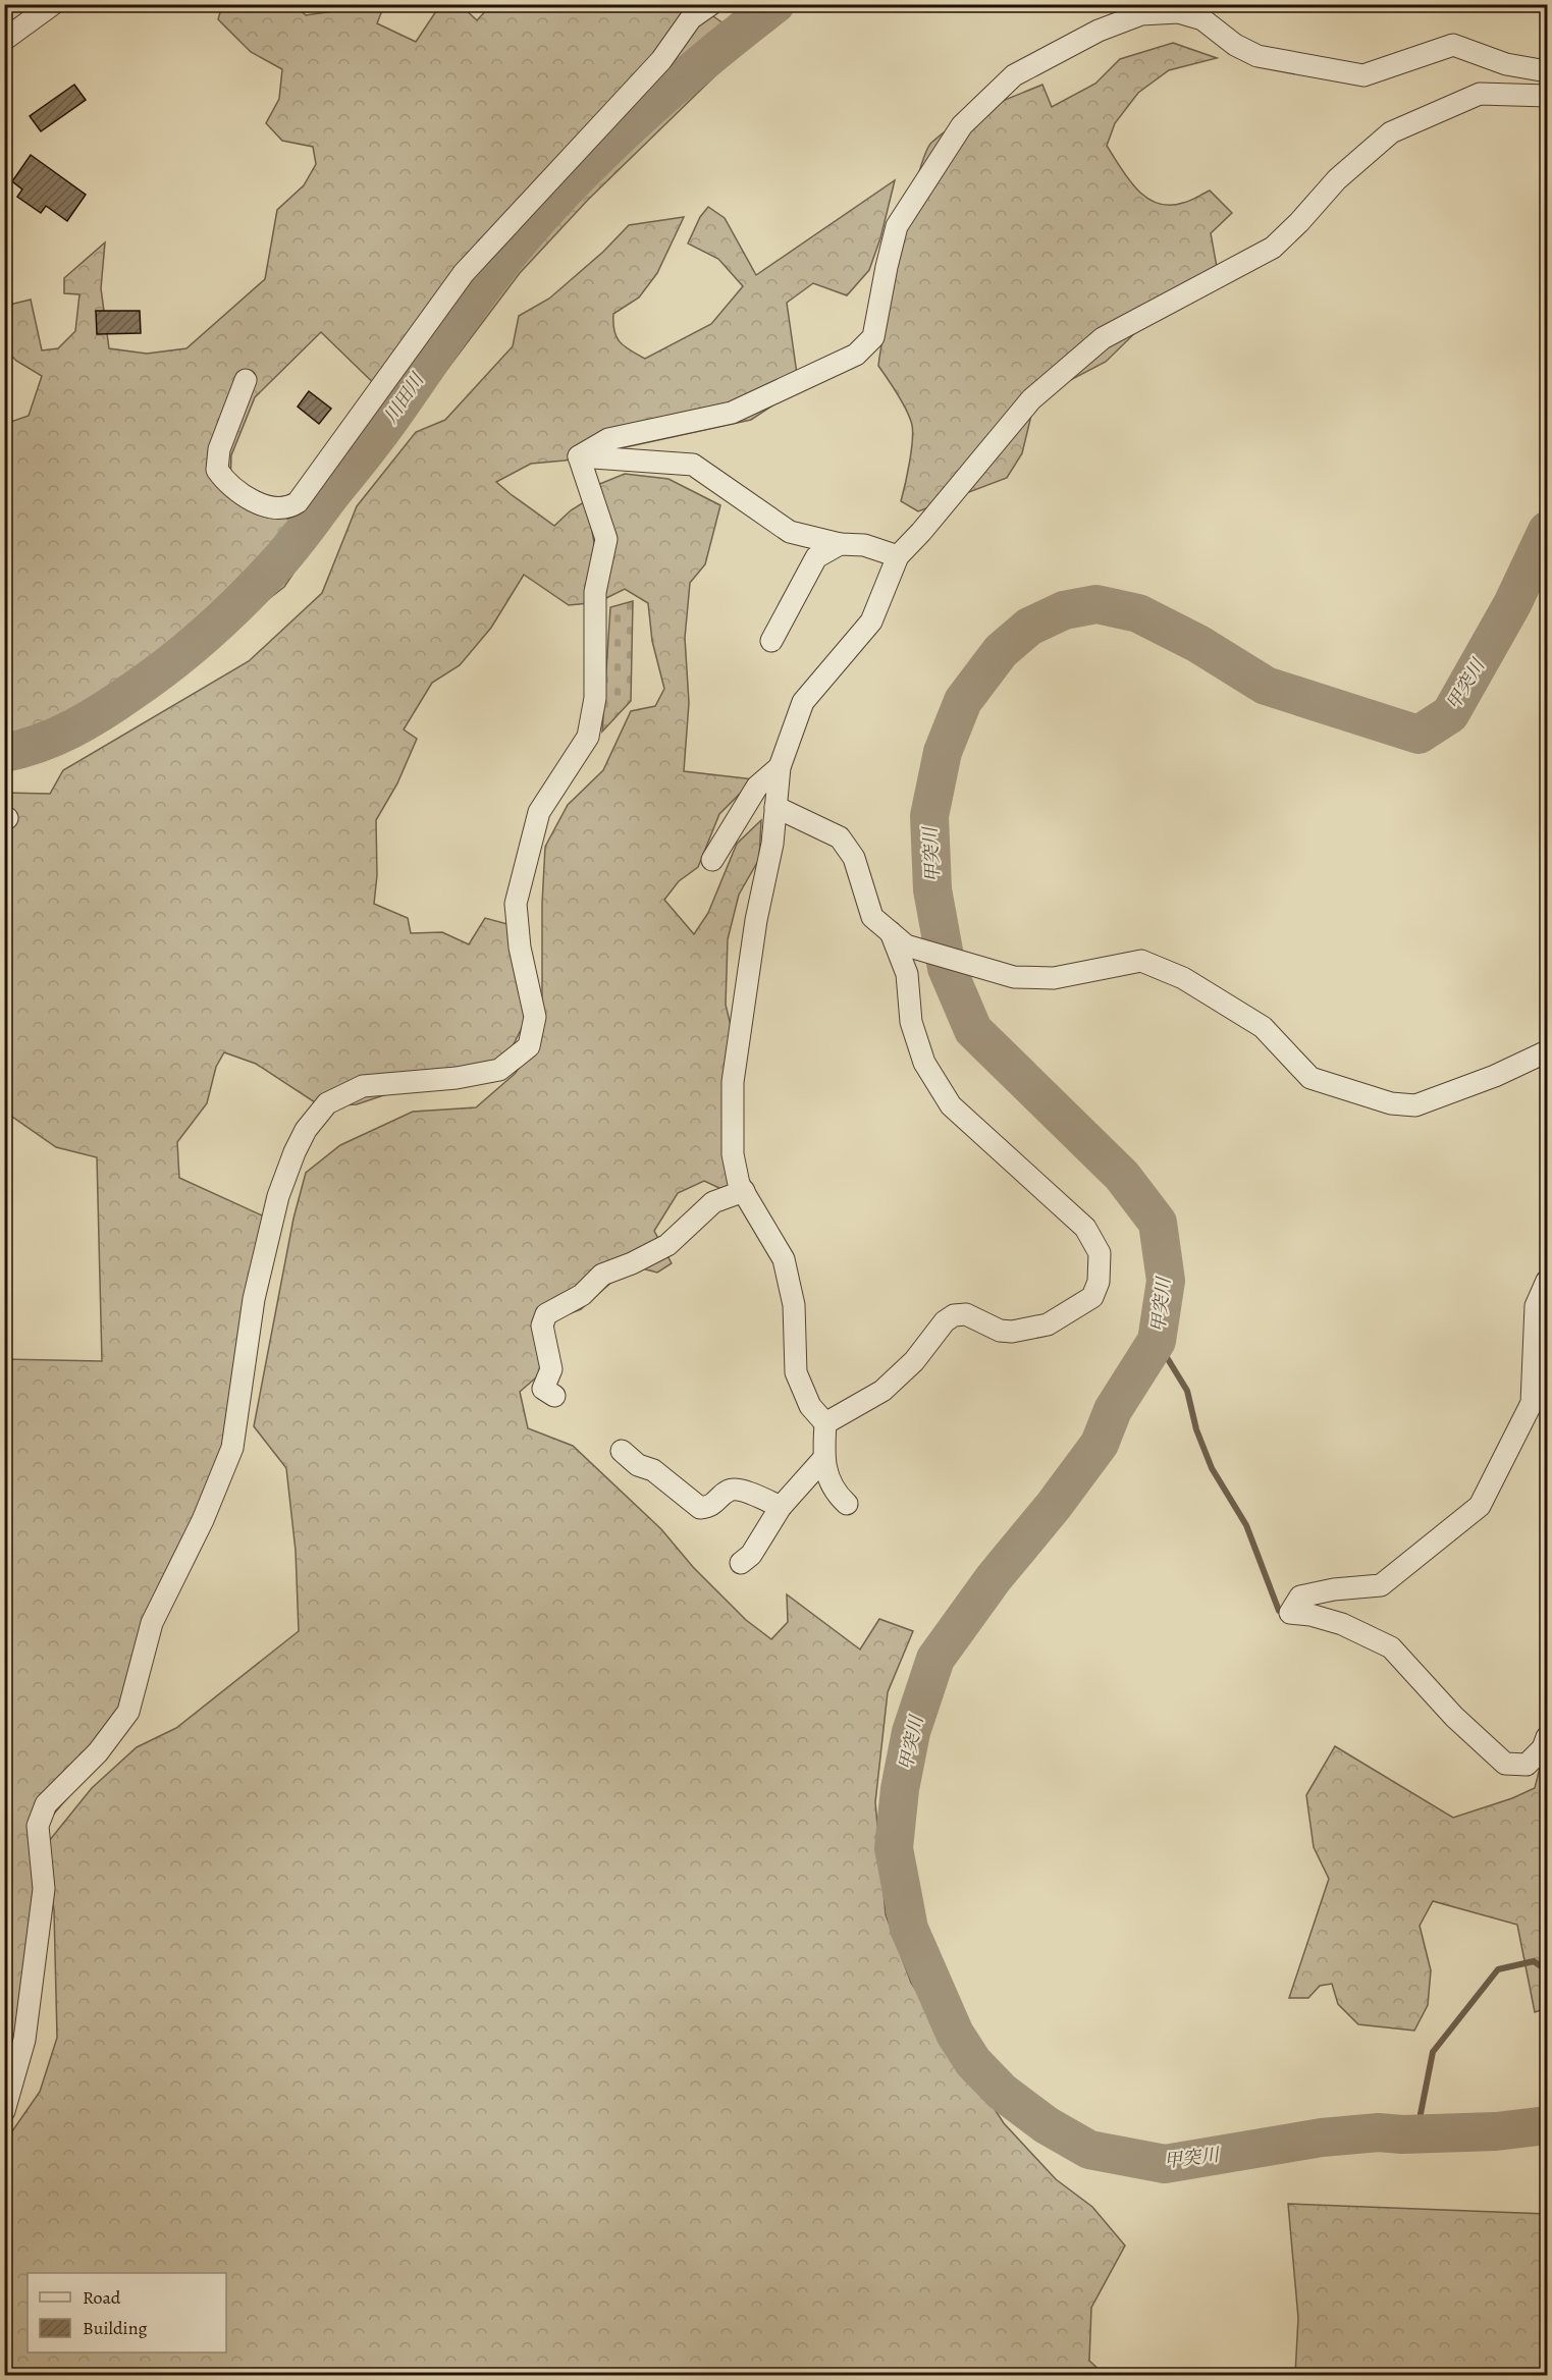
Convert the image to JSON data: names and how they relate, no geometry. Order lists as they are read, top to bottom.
{
  "water": ["川田川", "甲突川"],
  "legend": ["Road", "Building"]
}
